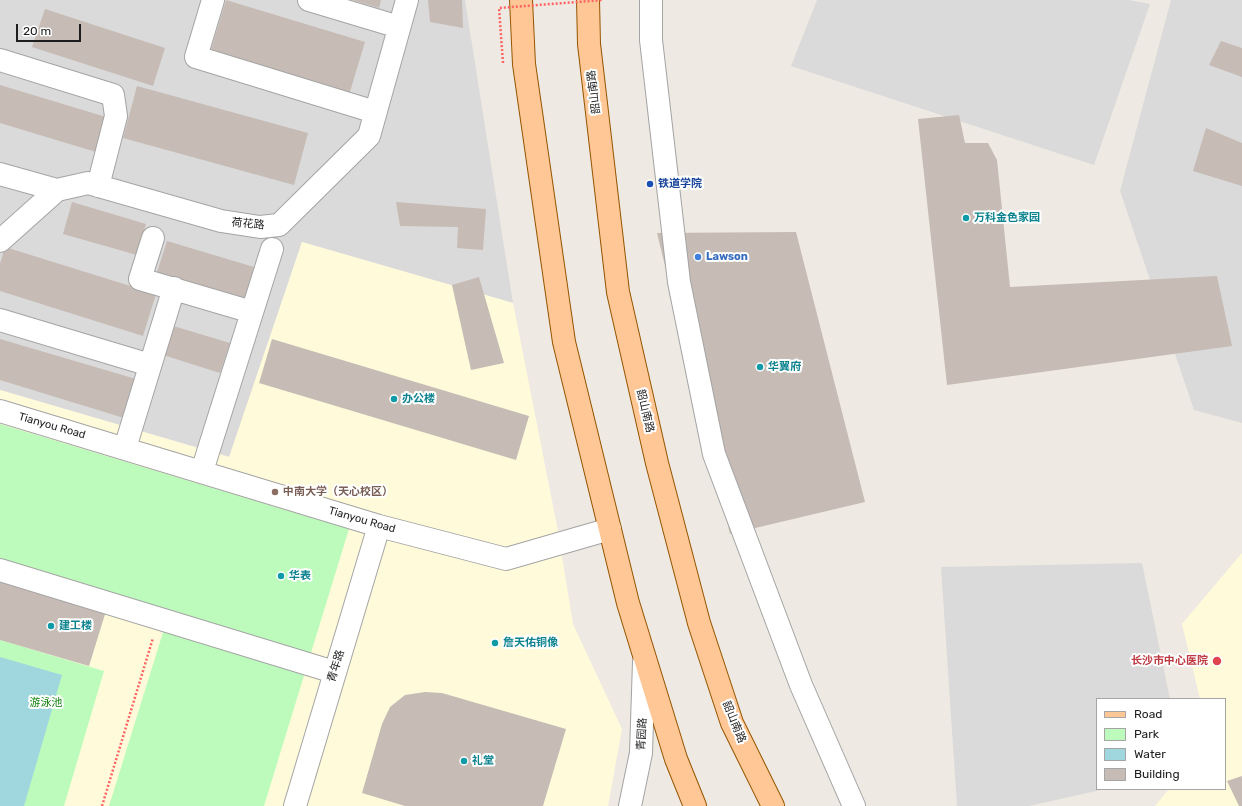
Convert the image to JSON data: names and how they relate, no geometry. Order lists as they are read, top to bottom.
{
  "streets": {
    "main road": ["韶山南路"],
    "street": [
      "荷花路",
      "Tianyou Road",
      "青年路",
      "青园路"
    ]
  },
  "crossings": [
    ["Tianyou Road", "青年路"]
  ],
  "parks": ["游泳池"],
  "places": [
    "铁道学院",
    "万科金色家园",
    "Lawson",
    "华翼府",
    "办公楼",
    "中南大学（天心校区）",
    "华表",
    "建工楼",
    "詹天佑铜像",
    "长沙市中心医院",
    "礼堂"
  ],
  "legend": [
    "Road",
    "Park",
    "Water",
    "Building"
  ],
  "scale_bar": "20 m"
}
